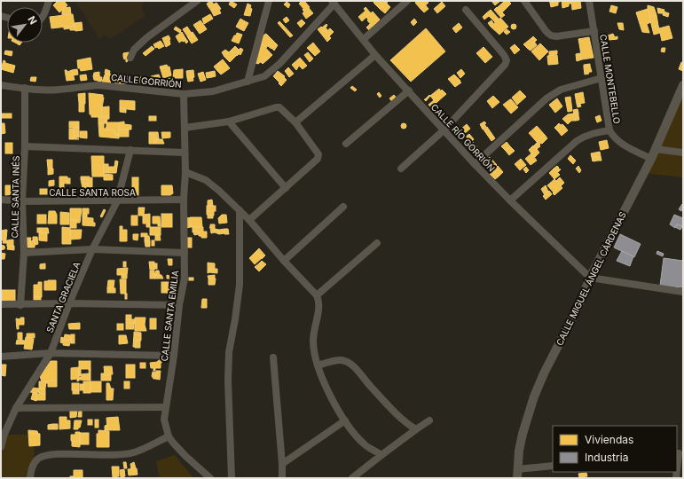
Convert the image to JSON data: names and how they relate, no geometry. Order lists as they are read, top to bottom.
{
  "streets": {
    "street": [
      "CALLE MONTEBELLO",
      "CALLE GORRIÓN",
      "CALLE RÍO GORRIÓN",
      "CALLE SANTA ROSA",
      "CALLE SANTA INÉS",
      "CALLE MIGUEL ÁNGEL CÁRDENAS",
      "SANTA GRACIELA",
      "CALLE SANTA EMILIA"
    ]
  },
  "crossings": [
    ["CALLE MONTEBELLO", "CALLE MIGUEL ÁNGEL CÁRDENAS"],
    ["CALLE GORRIÓN", "CALLE RÍO GORRIÓN"],
    ["CALLE GORRIÓN", "CALLE SANTA INÉS"],
    ["CALLE GORRIÓN", "CALLE SANTA EMILIA"],
    ["CALLE RÍO GORRIÓN", "CALLE MIGUEL ÁNGEL CÁRDENAS"],
    ["CALLE SANTA ROSA", "CALLE SANTA INÉS"],
    ["CALLE SANTA ROSA", "SANTA GRACIELA"],
    ["CALLE SANTA ROSA", "CALLE SANTA EMILIA"]
  ],
  "legend": ["Viviendas", "Industria"],
  "north": "top right"
}
